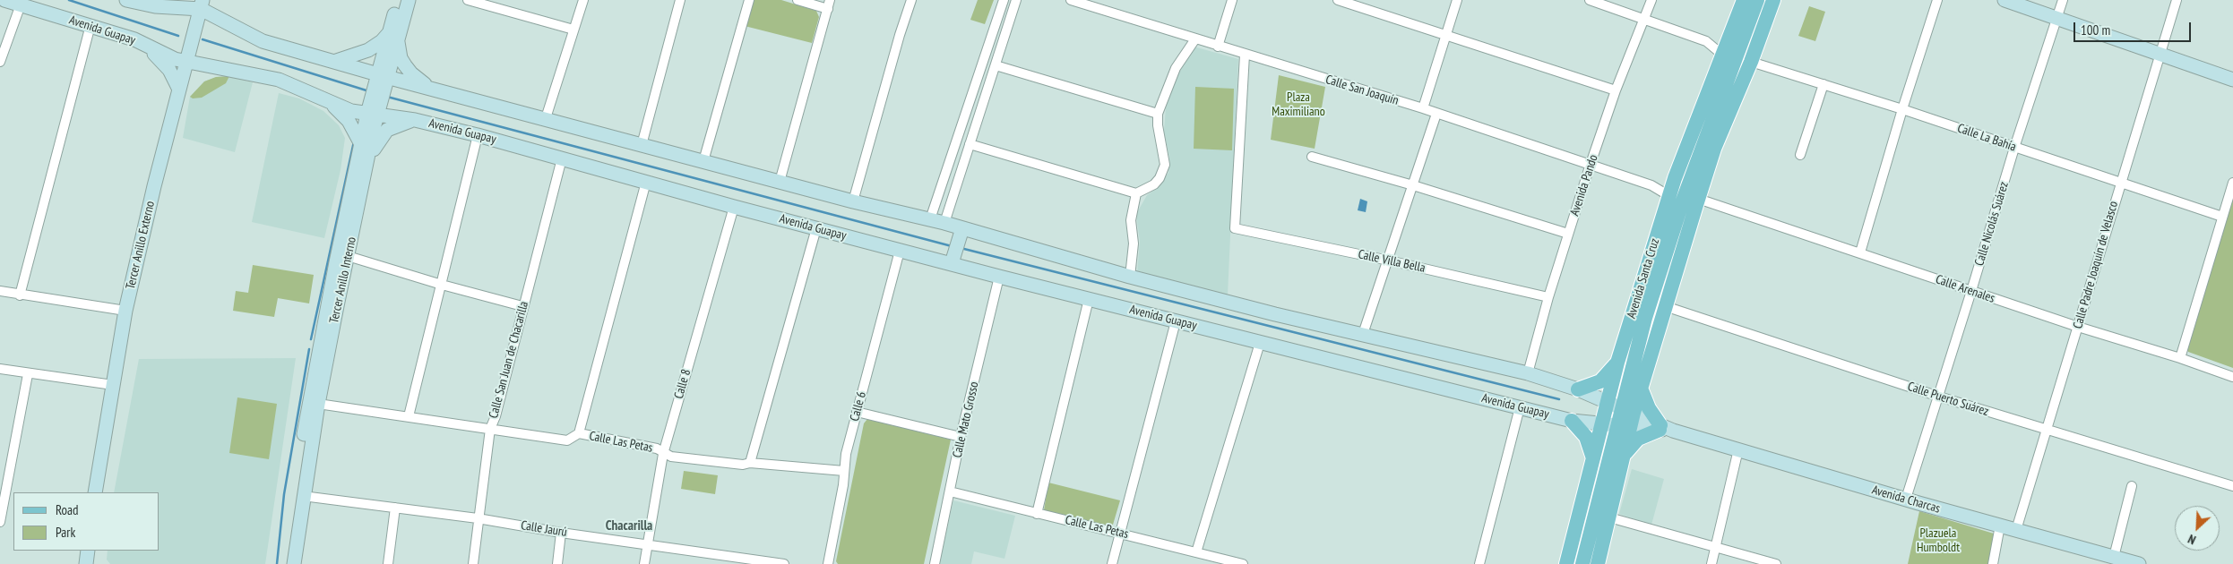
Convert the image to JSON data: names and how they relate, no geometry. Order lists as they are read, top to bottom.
{
  "streets": {
    "main road": [
      "Avenida Guapay",
      "Tercer Anillo Externo",
      "Avenida Santa Cruz",
      "Tercer Anillo Interno",
      "Avenida Charcas"
    ],
    "street": [
      "Calle San Joaquín",
      "Calle La Bahía",
      "Avenida Pando",
      "Calle Nicolás Suárez",
      "Calle Villa Bella",
      "Calle Padre Joaquín de Velasco",
      "Calle Arenales",
      "Calle San Juan de Chacarilla",
      "Calle 8",
      "Calle Puerto Suárez",
      "Calle 6",
      "Calle Mato Grosso",
      "Calle Las Petas",
      "Calle Jaurú"
    ]
  },
  "crossings": [
    ["Avenida Guapay", "Tercer Anillo Externo"],
    ["Avenida Guapay", "Avenida Santa Cruz"],
    ["Avenida Guapay", "Tercer Anillo Interno"],
    ["Avenida Guapay", "Calle San Juan de Chacarilla"],
    ["Avenida Guapay", "Calle 8"],
    ["Avenida Guapay", "Calle 6"],
    ["Avenida Guapay", "Calle Mato Grosso"],
    ["Avenida Guapay", "Avenida Charcas"],
    ["Calle San Joaquín", "Avenida Pando"],
    ["Calle San Joaquín", "Calle Villa Bella"],
    ["Calle San Joaquín", "Avenida Santa Cruz"],
    ["Calle La Bahía", "Calle Nicolás Suárez"],
    ["Calle La Bahía", "Calle Padre Joaquín de Velasco"],
    ["Calle La Bahía", "Avenida Santa Cruz"],
    ["Avenida Pando", "Calle Villa Bella"],
    ["Calle Nicolás Suárez", "Calle Arenales"],
    ["Calle Nicolás Suárez", "Calle Puerto Suárez"],
    ["Calle Nicolás Suárez", "Avenida Charcas"],
    ["Calle Padre Joaquín de Velasco", "Calle Arenales"],
    ["Calle Padre Joaquín de Velasco", "Calle Puerto Suárez"],
    ["Calle Padre Joaquín de Velasco", "Avenida Charcas"],
    ["Avenida Santa Cruz", "Calle Arenales"],
    ["Avenida Santa Cruz", "Calle Puerto Suárez"],
    ["Avenida Santa Cruz", "Avenida Charcas"],
    ["Tercer Anillo Interno", "Calle Las Petas"],
    ["Tercer Anillo Interno", "Calle Jaurú"],
    ["Calle San Juan de Chacarilla", "Calle Las Petas"],
    ["Calle San Juan de Chacarilla", "Calle Jaurú"],
    ["Calle 8", "Calle Las Petas"],
    ["Calle 8", "Calle Jaurú"],
    ["Calle 6", "Calle Las Petas"],
    ["Calle Mato Grosso", "Calle Las Petas"]
  ],
  "districts": ["Chacarilla"],
  "parks": ["Plaza Maximiliano", "Plazuela Humboldt"],
  "legend": ["Road", "Park"],
  "scale_bar": "100 m",
  "north": "bottom left"
}
